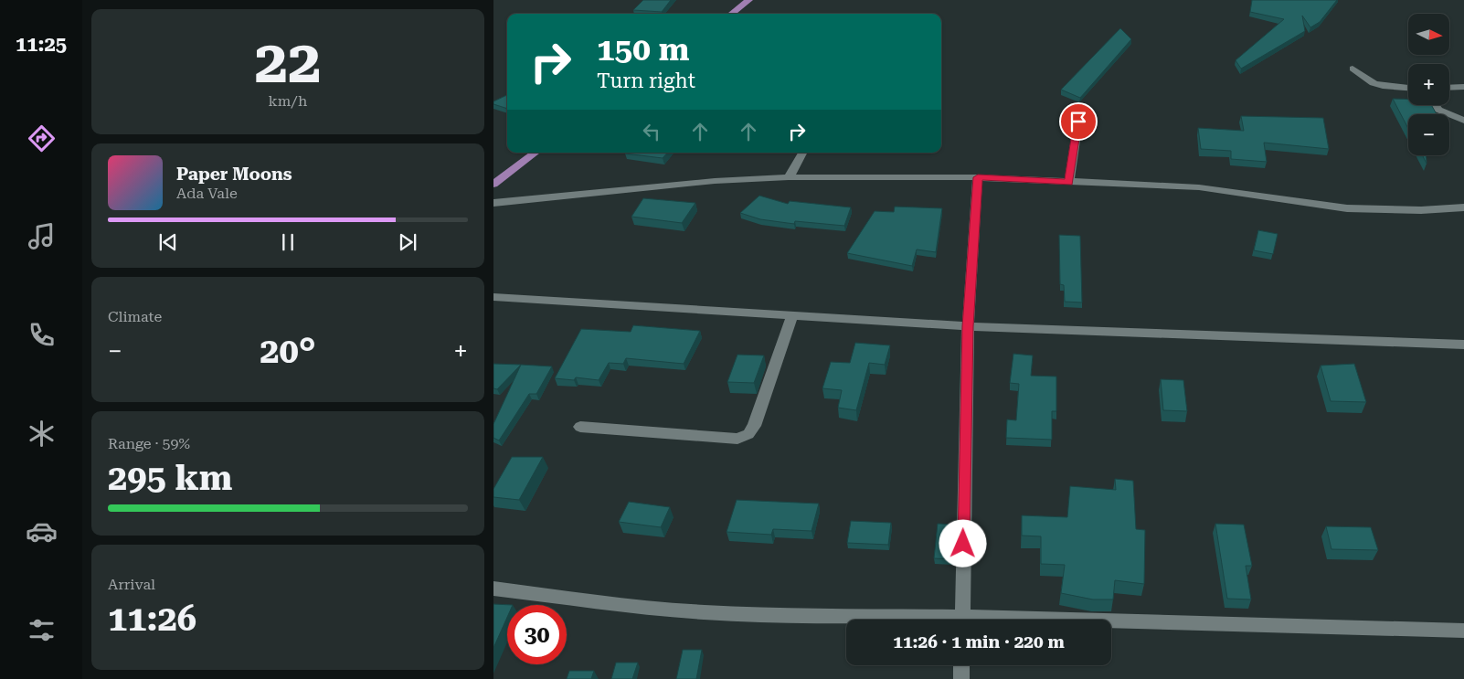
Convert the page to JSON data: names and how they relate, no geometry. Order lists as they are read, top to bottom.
{
  "north": "right",
  "page": {
    "tabs": "11:25",
    "tile": [
      ["22", "km/h"],
      "Climate",
      ["Range · 59%", "295 km"],
      ["Arrival", "11:26"]
    ],
    "map_buttons": ["+", "−"],
    "turn": ["150 m", "Turn right"],
    "song": ["Paper Moons", "Ada Vale"],
    "heat": ["−", "20°", "+"],
    "limit": "30",
    "trip": "11:26 · 1 min · 220 m"
  }
}
